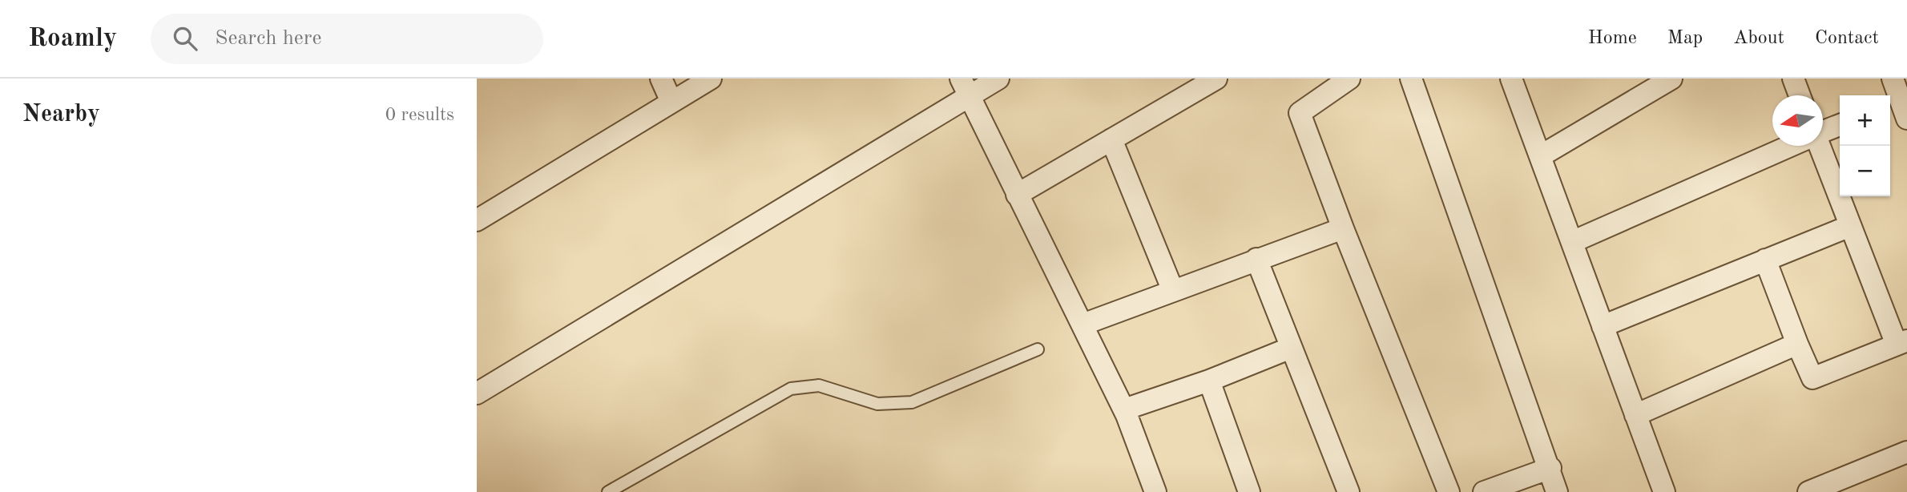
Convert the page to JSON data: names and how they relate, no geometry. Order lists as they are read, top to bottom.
{
  "north": "left",
  "page": {
    "header": "Roamly",
    "search": "Search here",
    "nav": [
      "Home",
      "Map",
      "About",
      "Contact"
    ],
    "heading": ["Nearby", "0 results"],
    "map_buttons": ["+", "−"]
  }
}
